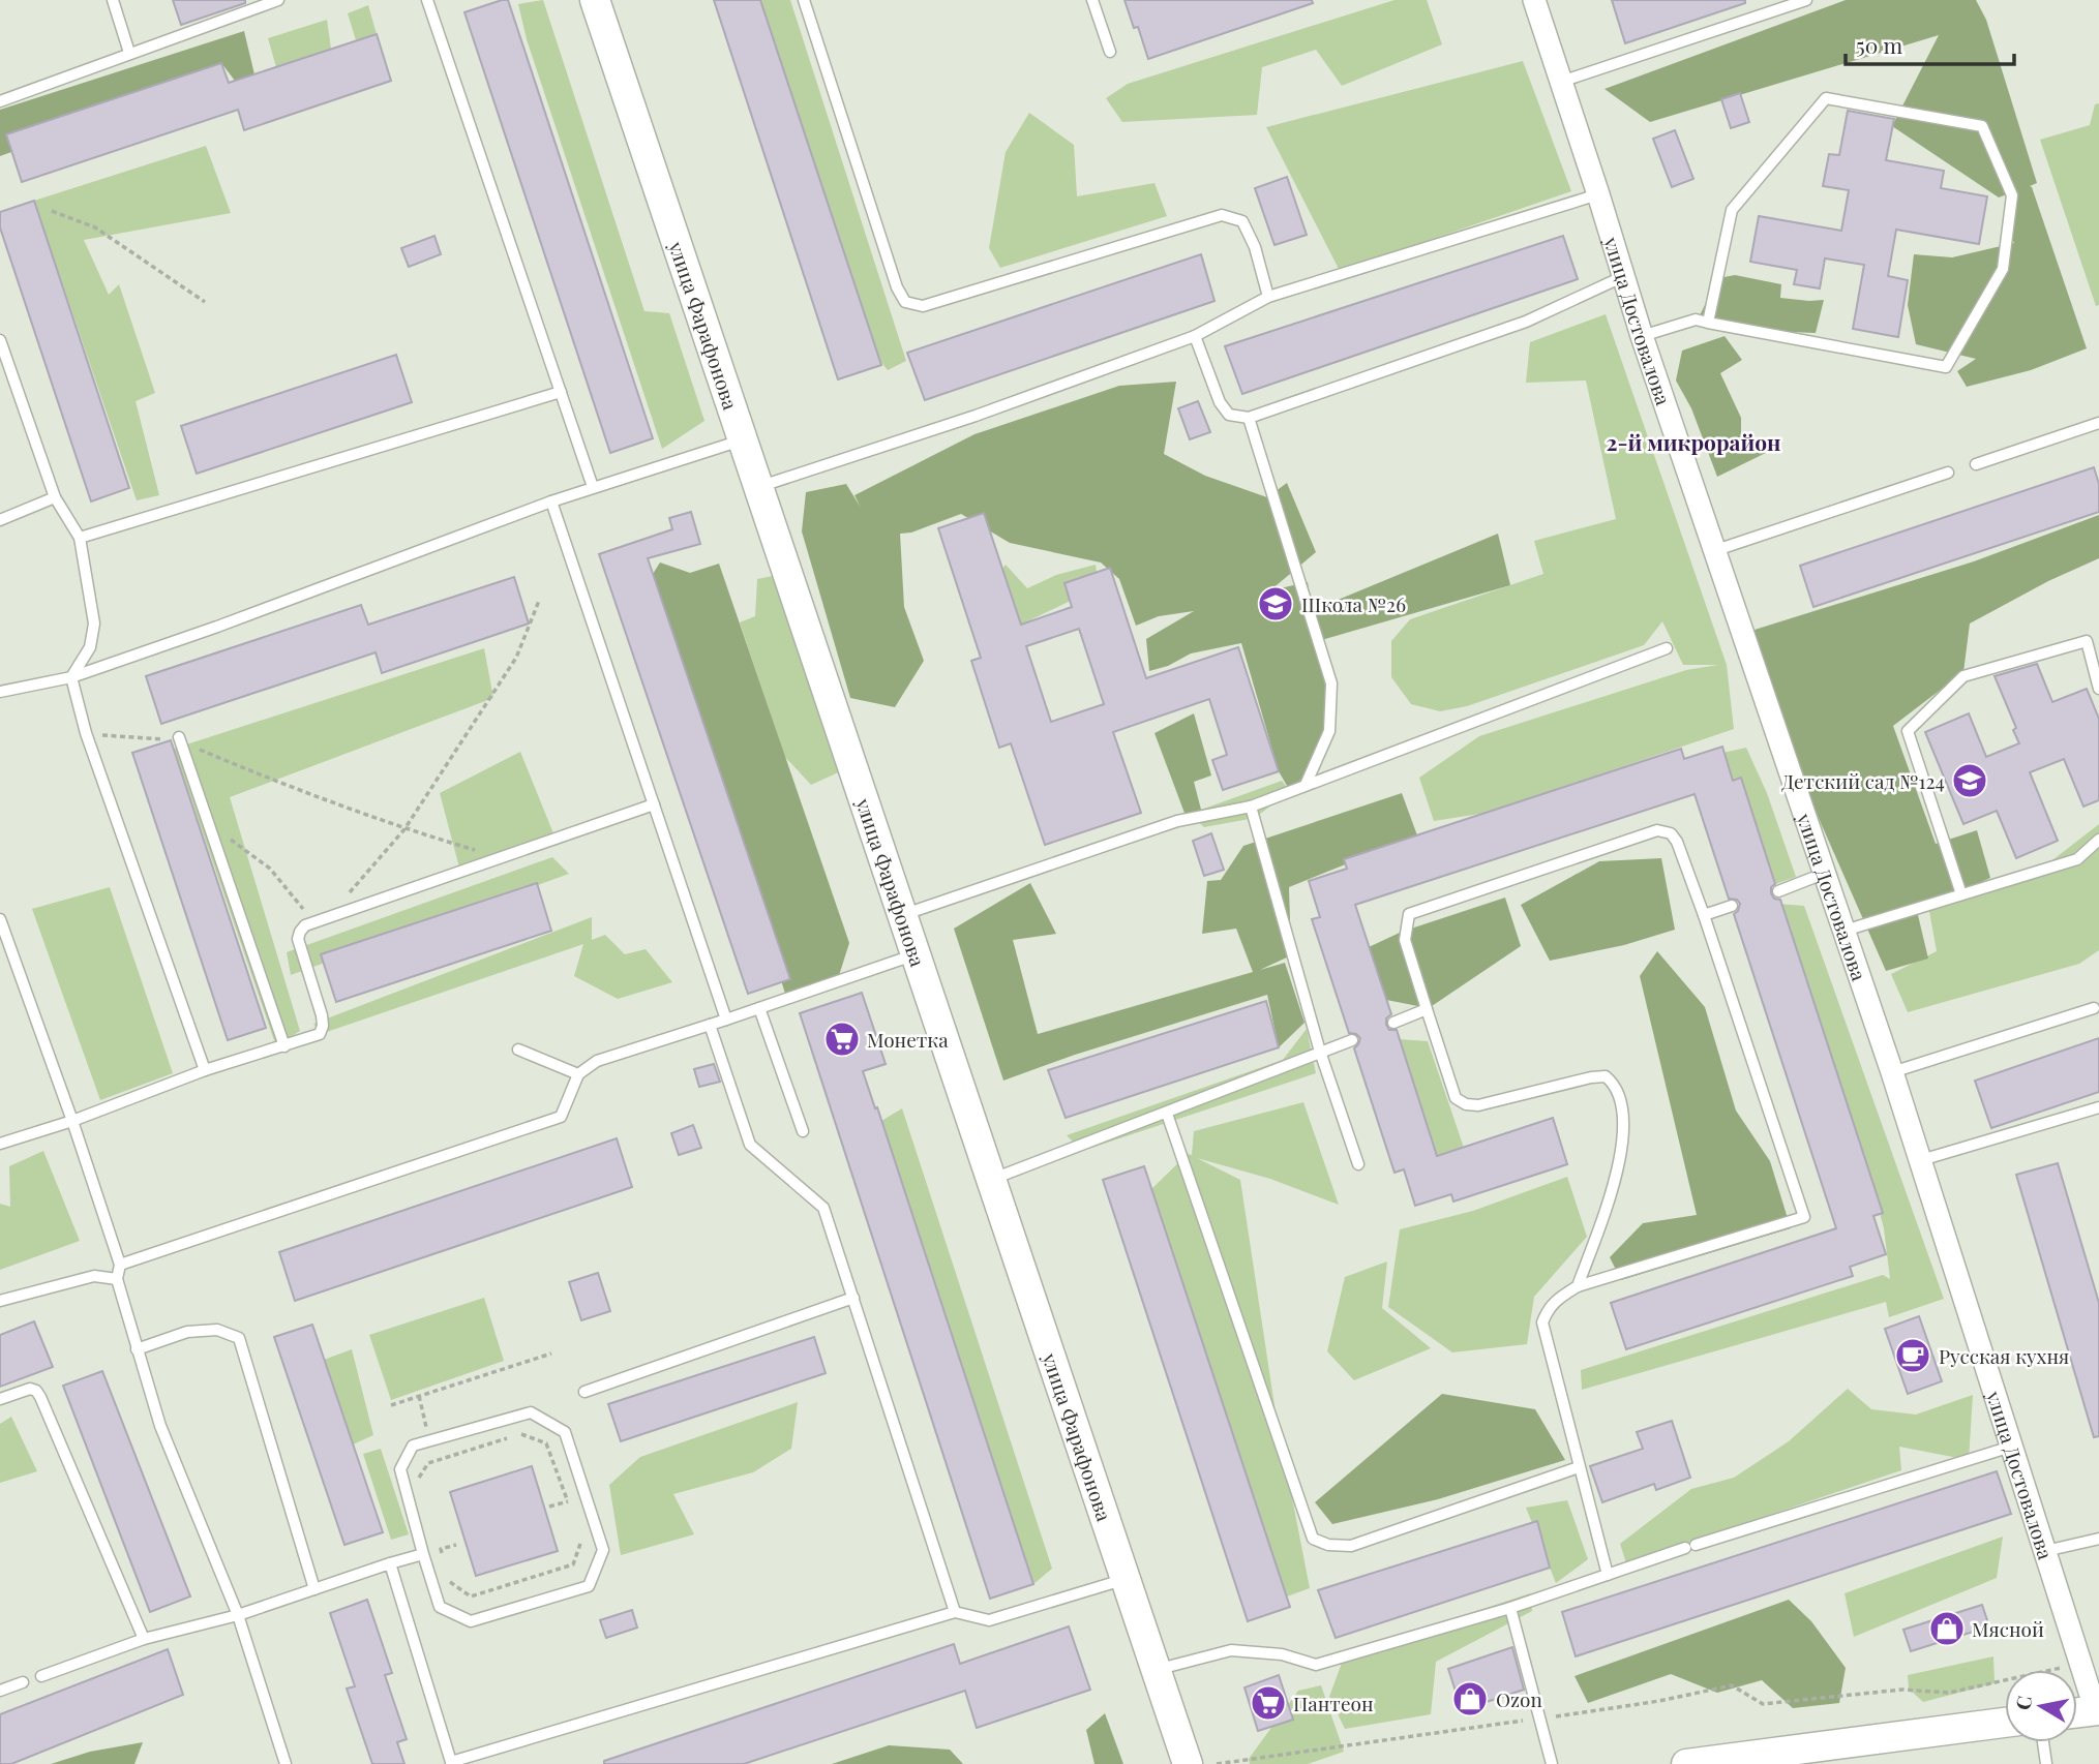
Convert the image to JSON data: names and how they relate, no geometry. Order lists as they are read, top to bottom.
{
  "streets": {
    "street": ["улица Достовалова", "улица Фарафонова"]
  },
  "districts": ["2-й микрорайон"],
  "places": {
    "school or university": ["Школа №26", "Детский сад №124"],
    "supermarket": ["Монетка", "Пантеон"],
    "cafe": ["Русская кухня"],
    "shop": ["Мясной", "Ozon"]
  },
  "scale_bar": "50 m",
  "north": "left"
}
